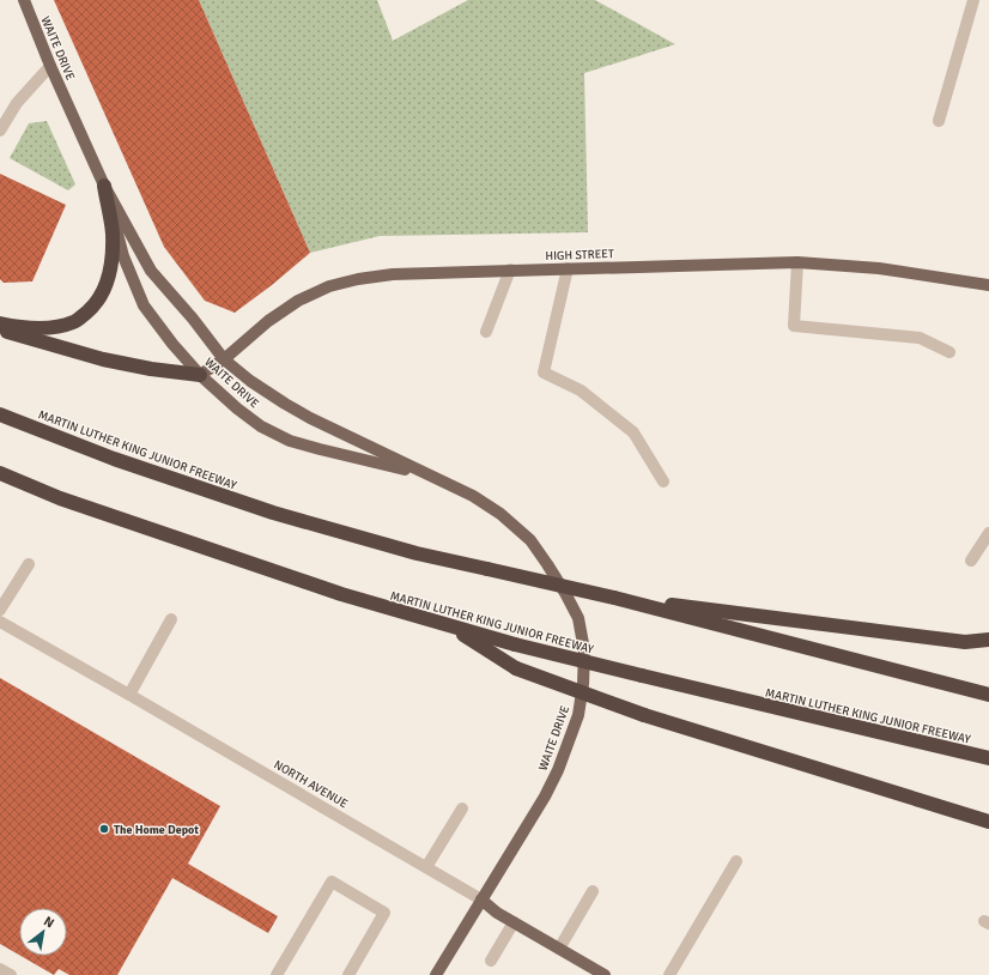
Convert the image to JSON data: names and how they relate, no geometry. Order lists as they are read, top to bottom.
{
  "streets": {
    "highway": ["MARTIN LUTHER KING JUNIOR FREEWAY"],
    "main road": ["WAITE DRIVE", "HIGH STREET", "NORTH AVENUE"]
  },
  "crossings": [
    ["WAITE DRIVE", "HIGH STREET"],
    ["WAITE DRIVE", "NORTH AVENUE"]
  ],
  "places": ["The Home Depot"],
  "north": "top right"
}
